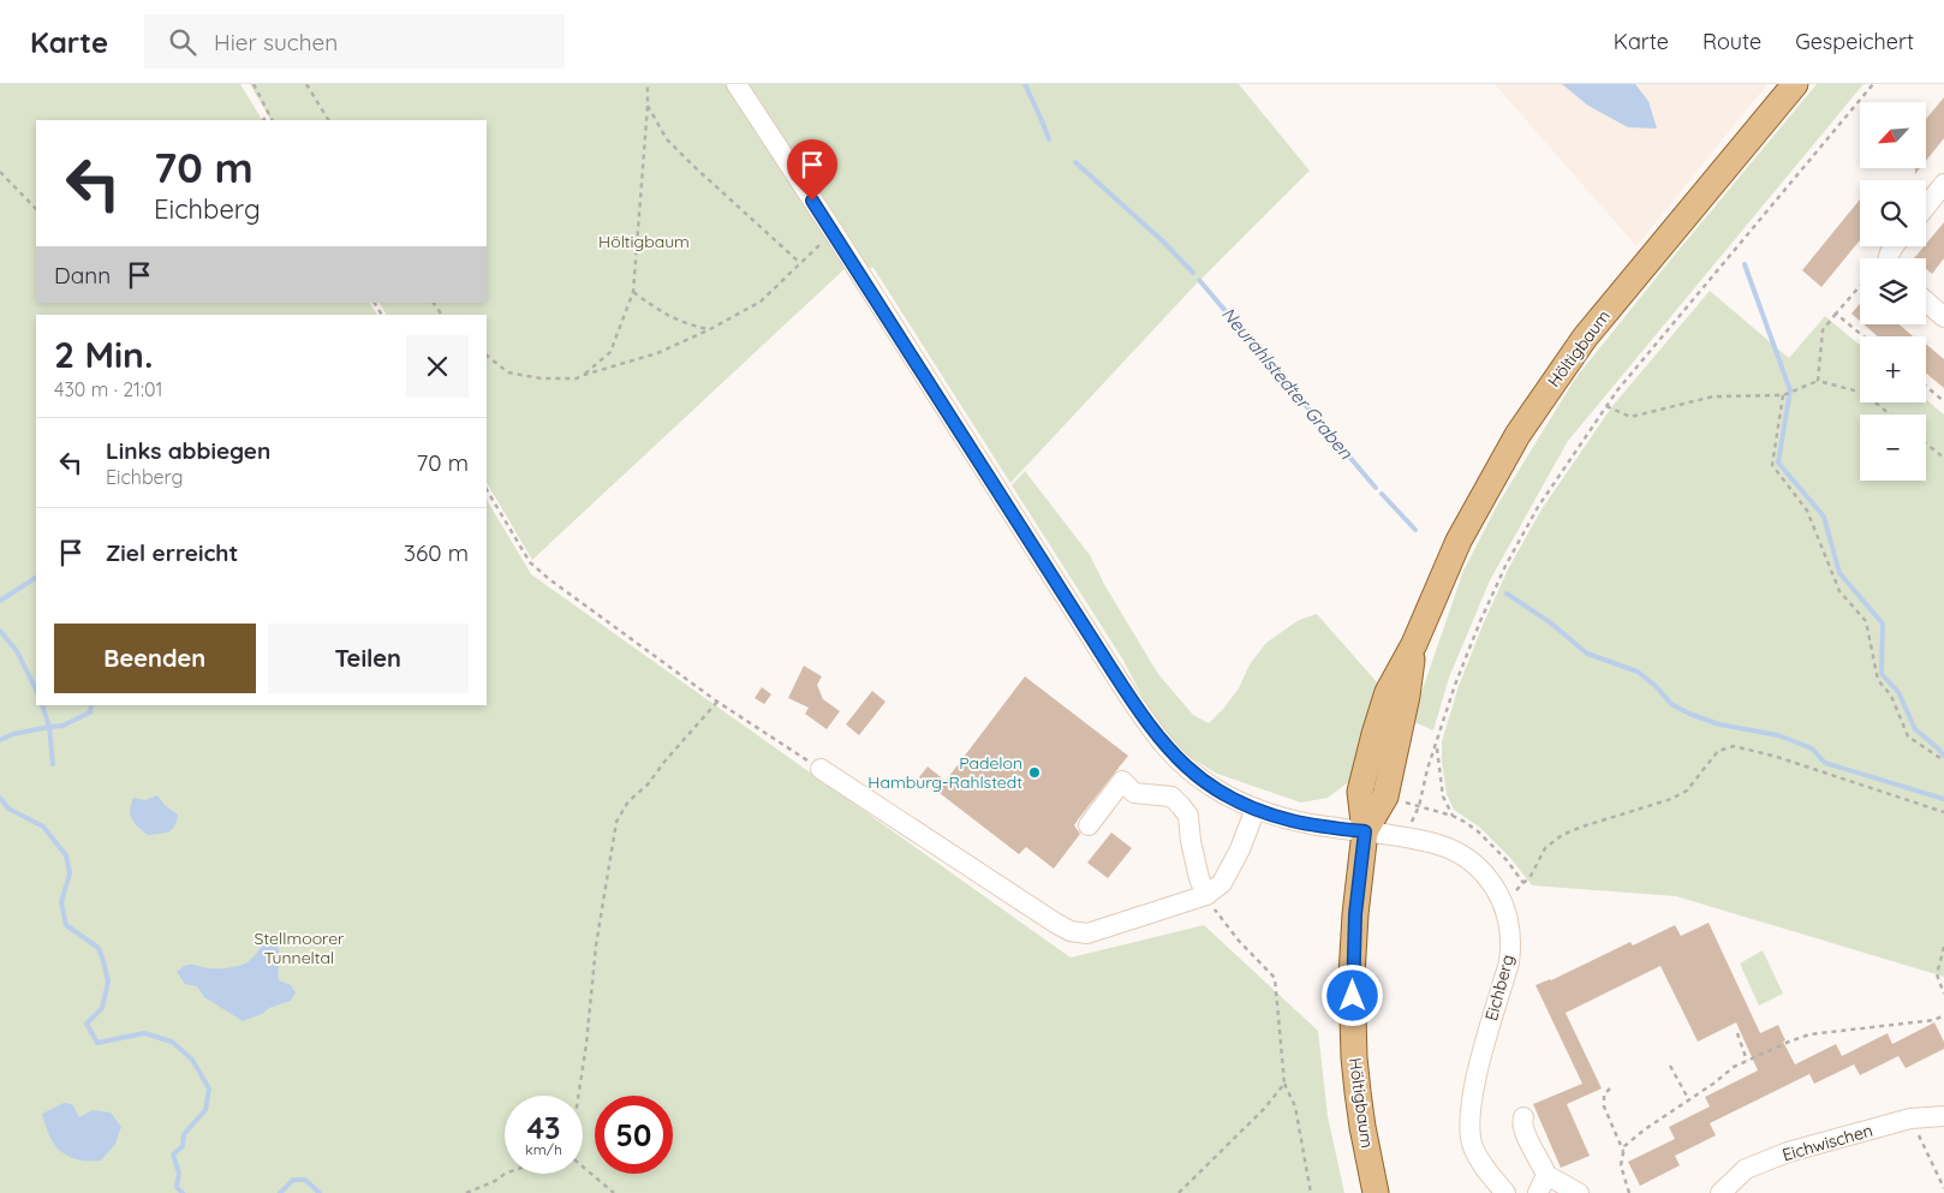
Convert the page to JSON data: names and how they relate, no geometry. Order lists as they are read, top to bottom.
{
  "streets": {
    "main road": ["Höltigbaum"],
    "street": ["Eichberg", "Eichwischen"]
  },
  "crossings": [
    ["Höltigbaum", "Eichberg"]
  ],
  "water": ["Neurahlstedter Graben"],
  "parks": ["Höltigbaum", "Stellmoorer Tunneltal"],
  "places": ["Padelon Hamburg-Rahlstedt"],
  "north": "bottom left",
  "page": {
    "header": "Karte",
    "search": "Hier suchen",
    "nav": ["Karte", "Route", "Gespeichert"],
    "map_buttons": ["+", "−"],
    "turn": ["70 m", "Eichberg"],
    "then": "Dann",
    "heading": ["2 Min.", "430 m · 21:01"],
    "list": [
      {
        "name": "Links abbiegen",
        "note": "Eichberg",
        "value": "70 m"
      },
      {
        "name": "Ziel erreicht",
        "value": "360 m"
      }
    ],
    "buttons": ["Beenden", "Teilen"],
    "speed": "43 km/h",
    "limit": "50"
  }
}
